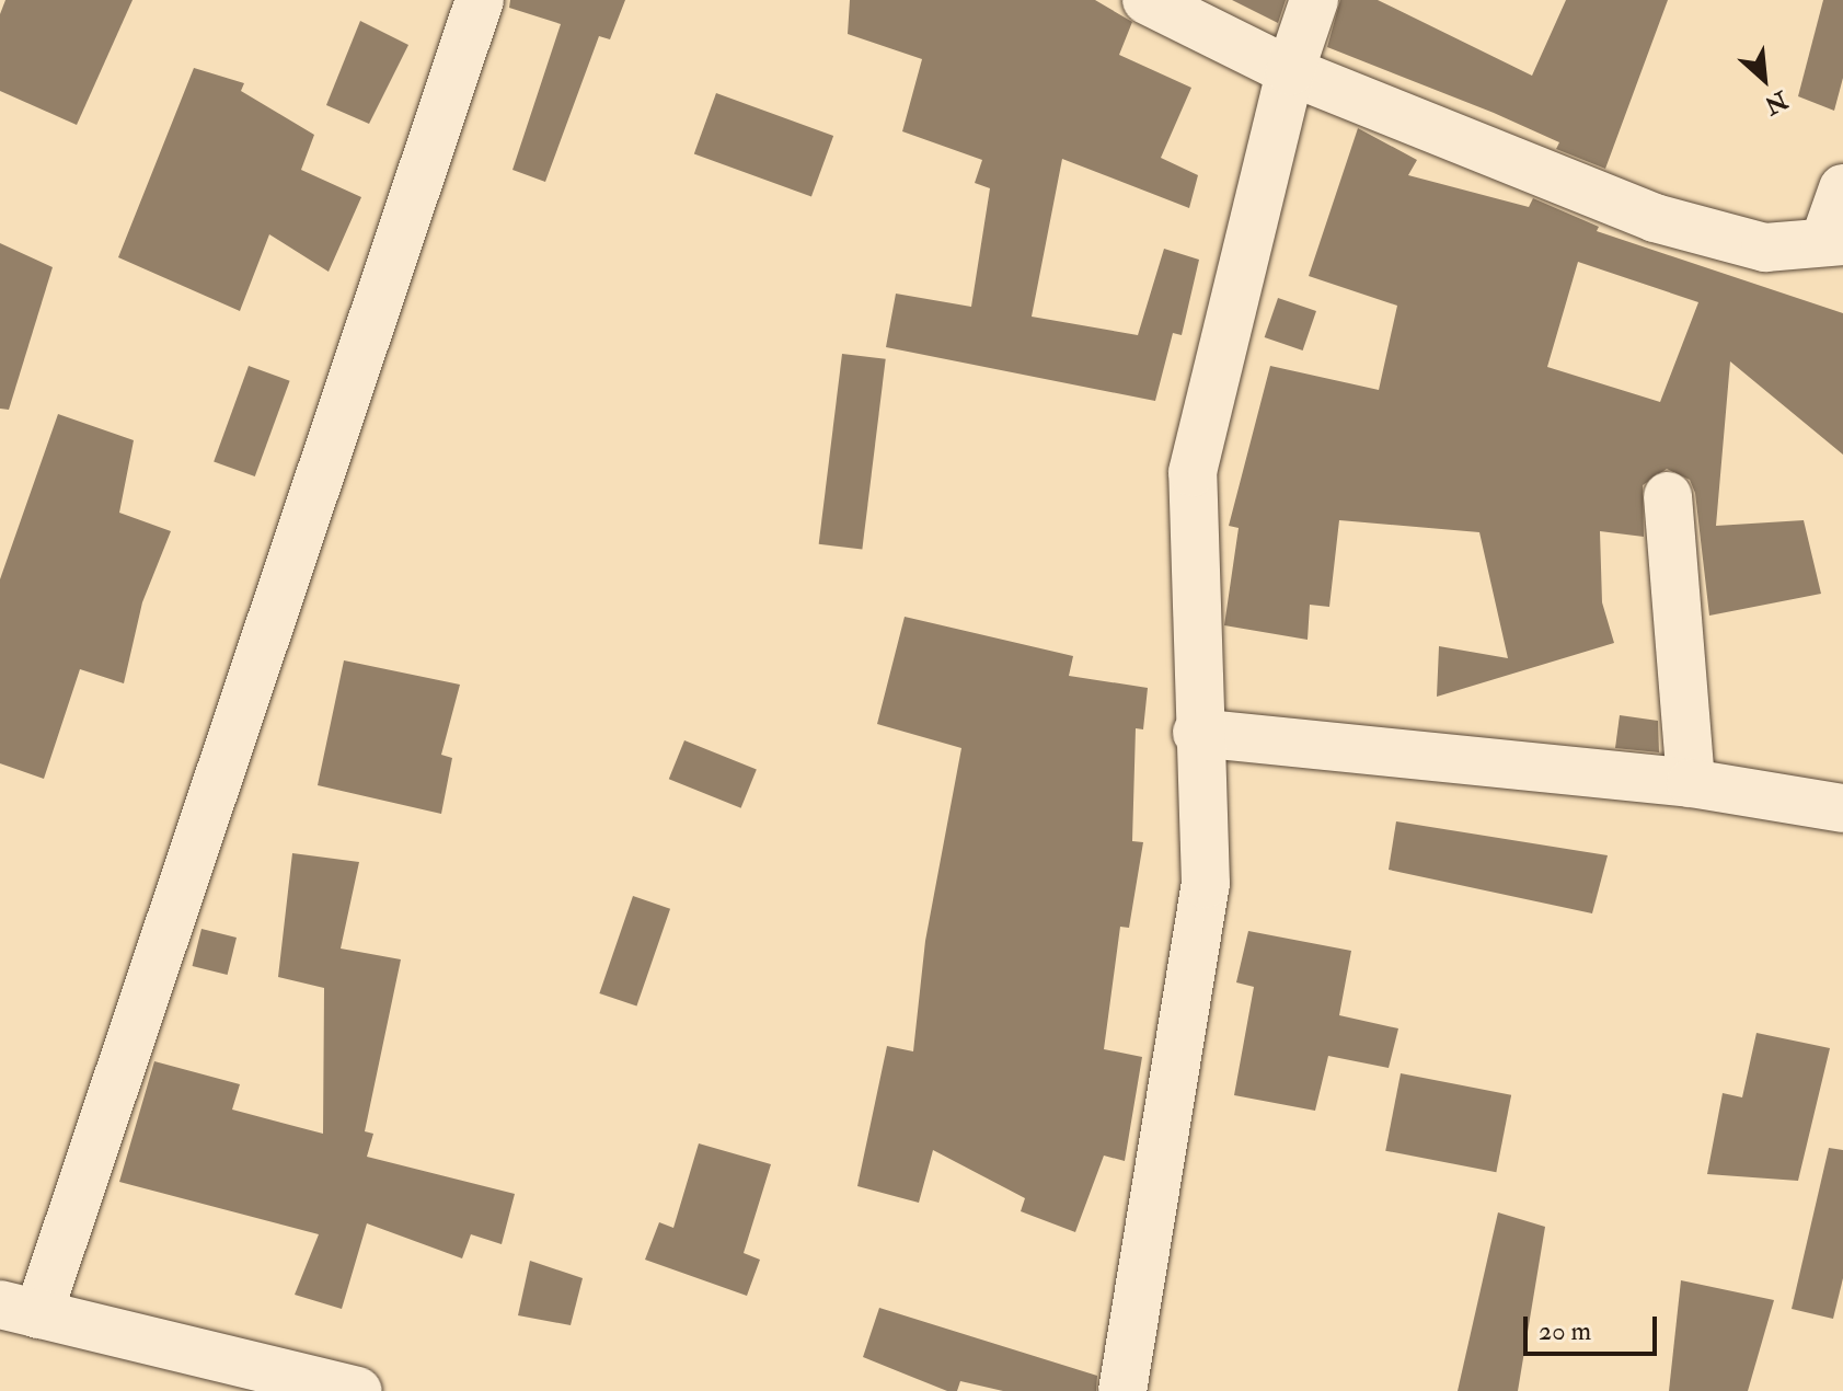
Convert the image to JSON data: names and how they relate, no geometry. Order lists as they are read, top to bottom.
{
  "scale_bar": "20 m",
  "north": "bottom right"
}
